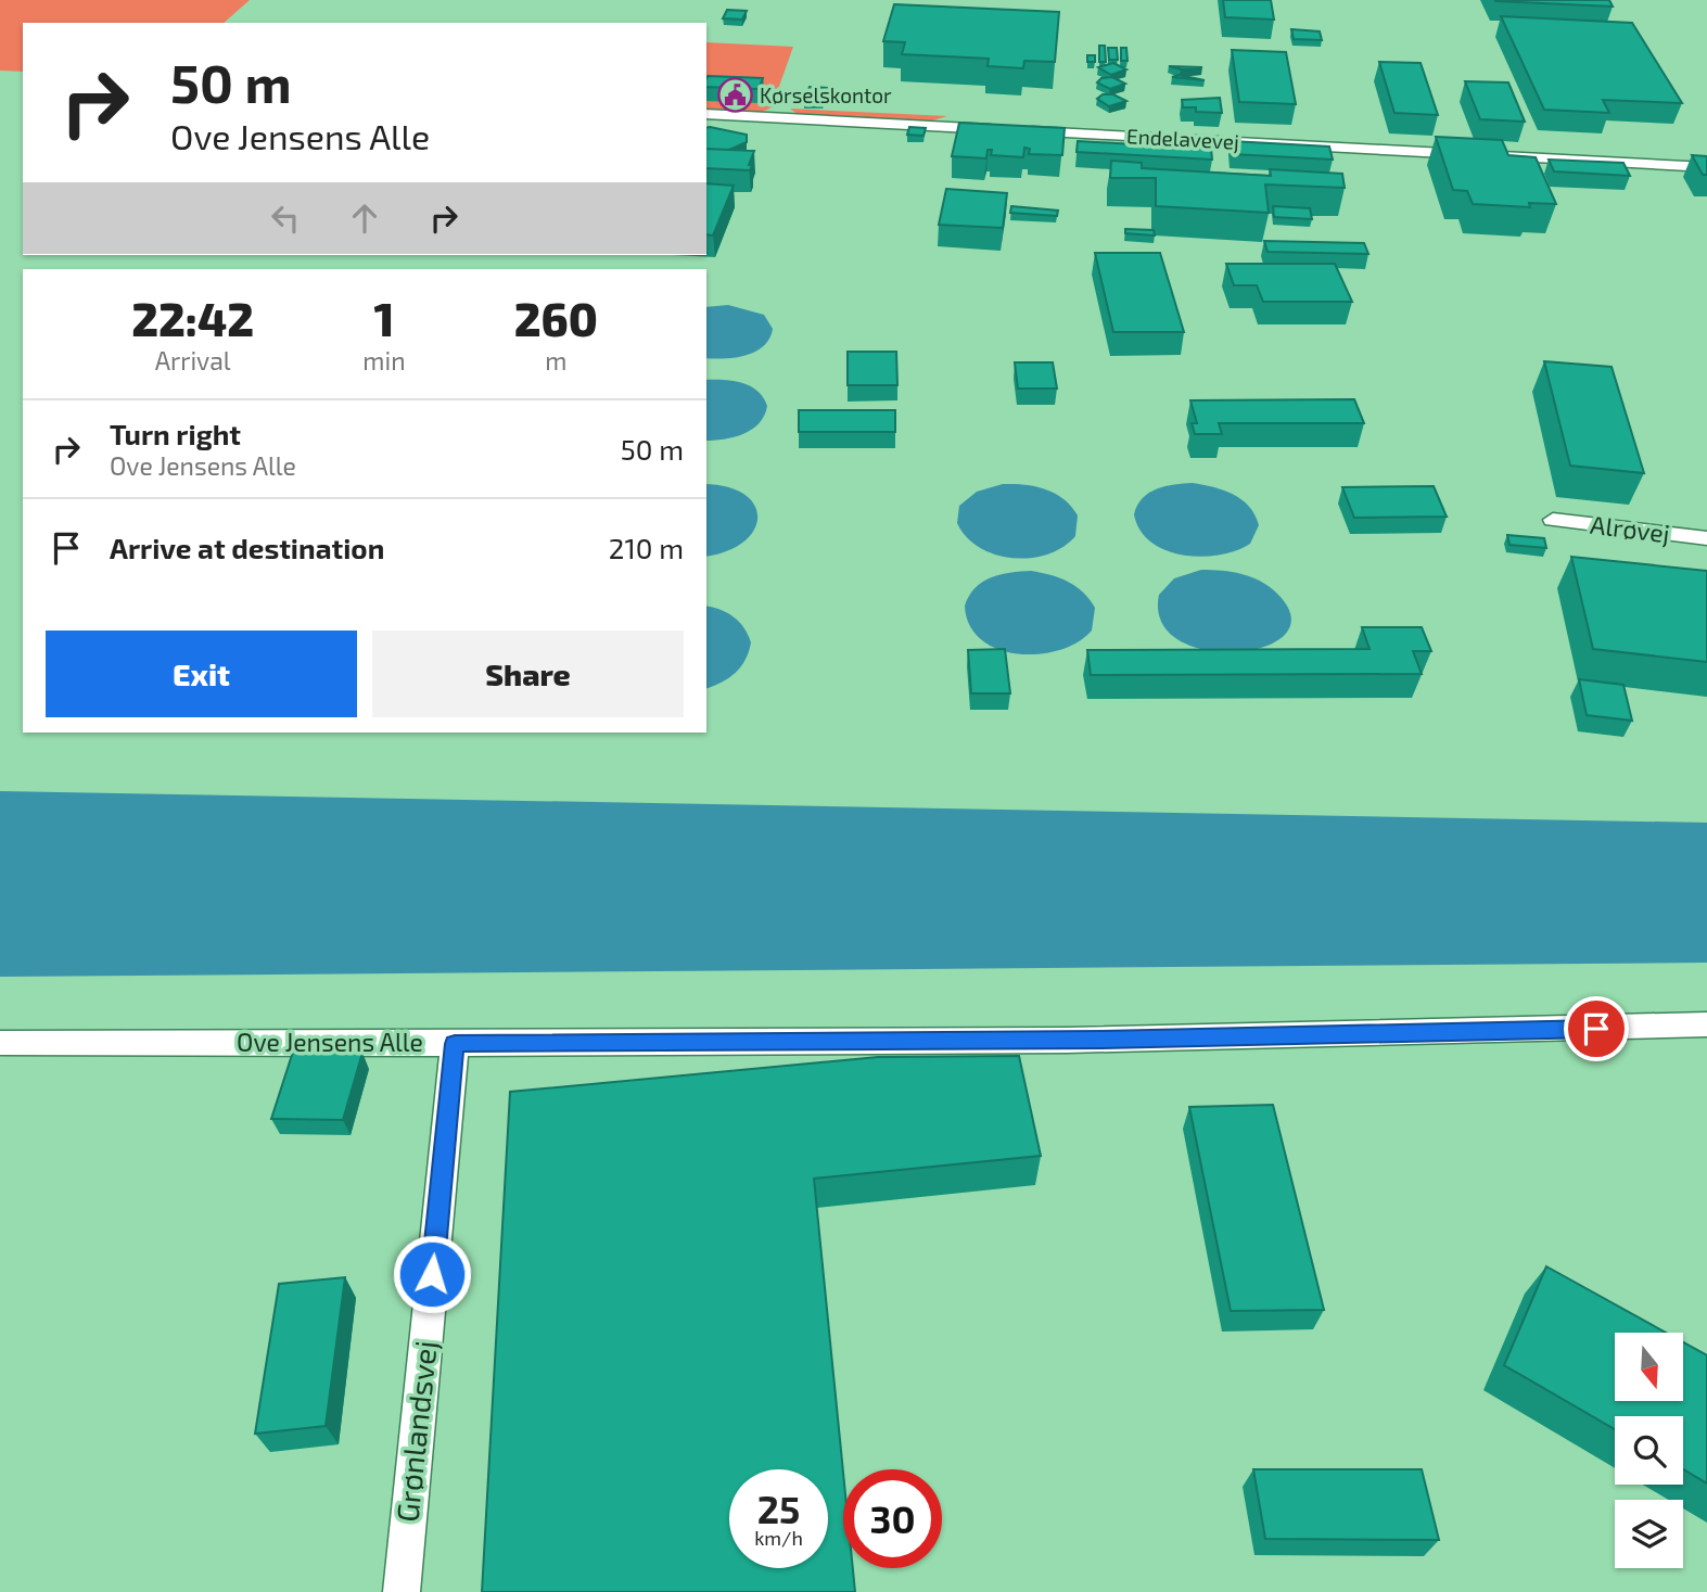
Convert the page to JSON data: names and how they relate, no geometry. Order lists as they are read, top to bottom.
{
  "streets": {
    "street": [
      "Endelavevej",
      "Alrøvej",
      "Ove Jensens Alle",
      "Grønlandsvej"
    ]
  },
  "crossings": [
    ["Ove Jensens Alle", "Grønlandsvej"]
  ],
  "places": {
    "public building": ["Kørselskontor"]
  },
  "north": "bottom",
  "page": {
    "turn": ["50 m", "Ove Jensens Alle"],
    "eta": [
      "22:42",
      "Arrival",
      "1",
      "min",
      "260",
      "m"
    ],
    "list": [
      {
        "name": "Turn right",
        "note": "Ove Jensens Alle",
        "value": "50 m"
      },
      {
        "name": "Arrive at destination",
        "value": "210 m"
      }
    ],
    "buttons": ["Exit", "Share"],
    "speed": "25 km/h",
    "limit": "30"
  }
}
